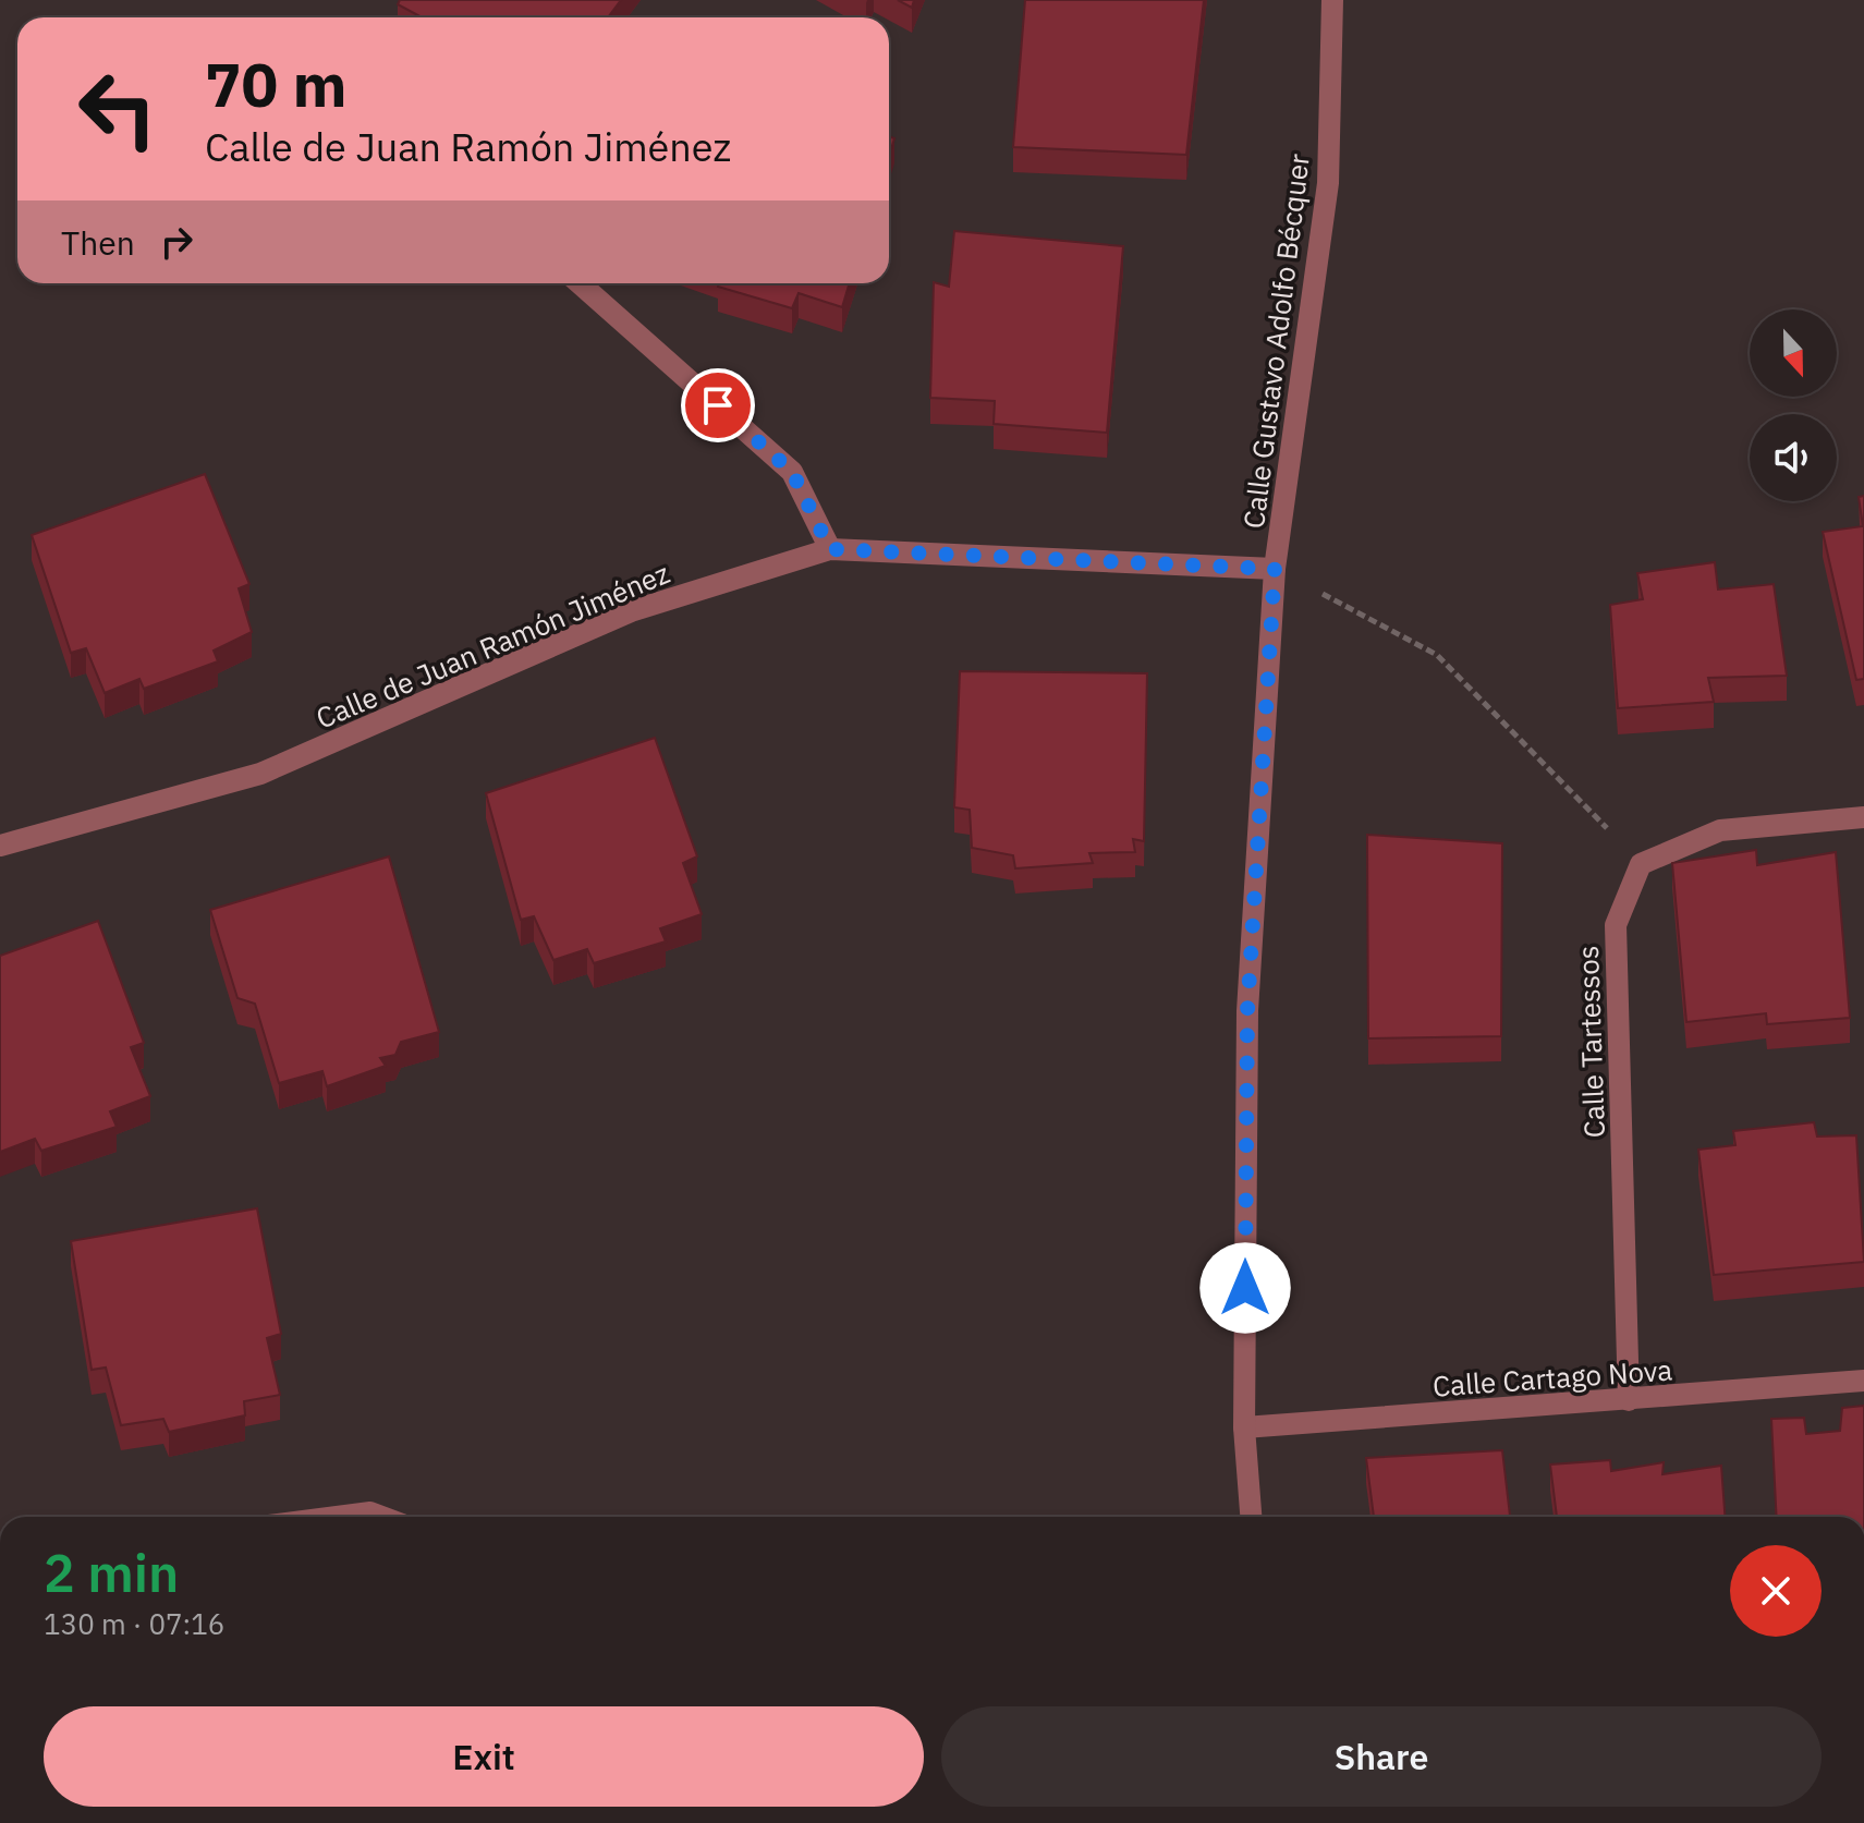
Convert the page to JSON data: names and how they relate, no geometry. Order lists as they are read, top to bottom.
{
  "streets": {
    "street": [
      "Calle Gustavo Adolfo Bécquer",
      "Calle de Juan Ramón Jiménez",
      "Calle Tartessos",
      "Calle Cartago Nova"
    ]
  },
  "crossings": [
    ["Calle Gustavo Adolfo Bécquer", "Calle de Juan Ramón Jiménez"],
    ["Calle Gustavo Adolfo Bécquer", "Calle Cartago Nova"],
    ["Calle Tartessos", "Calle Cartago Nova"]
  ],
  "north": "bottom",
  "page": {
    "turn": ["70 m", "Calle de Juan Ramón Jiménez"],
    "then": "Then",
    "heading": ["2 min", "130 m · 07:16"],
    "buttons": ["Exit", "Share"]
  }
}
